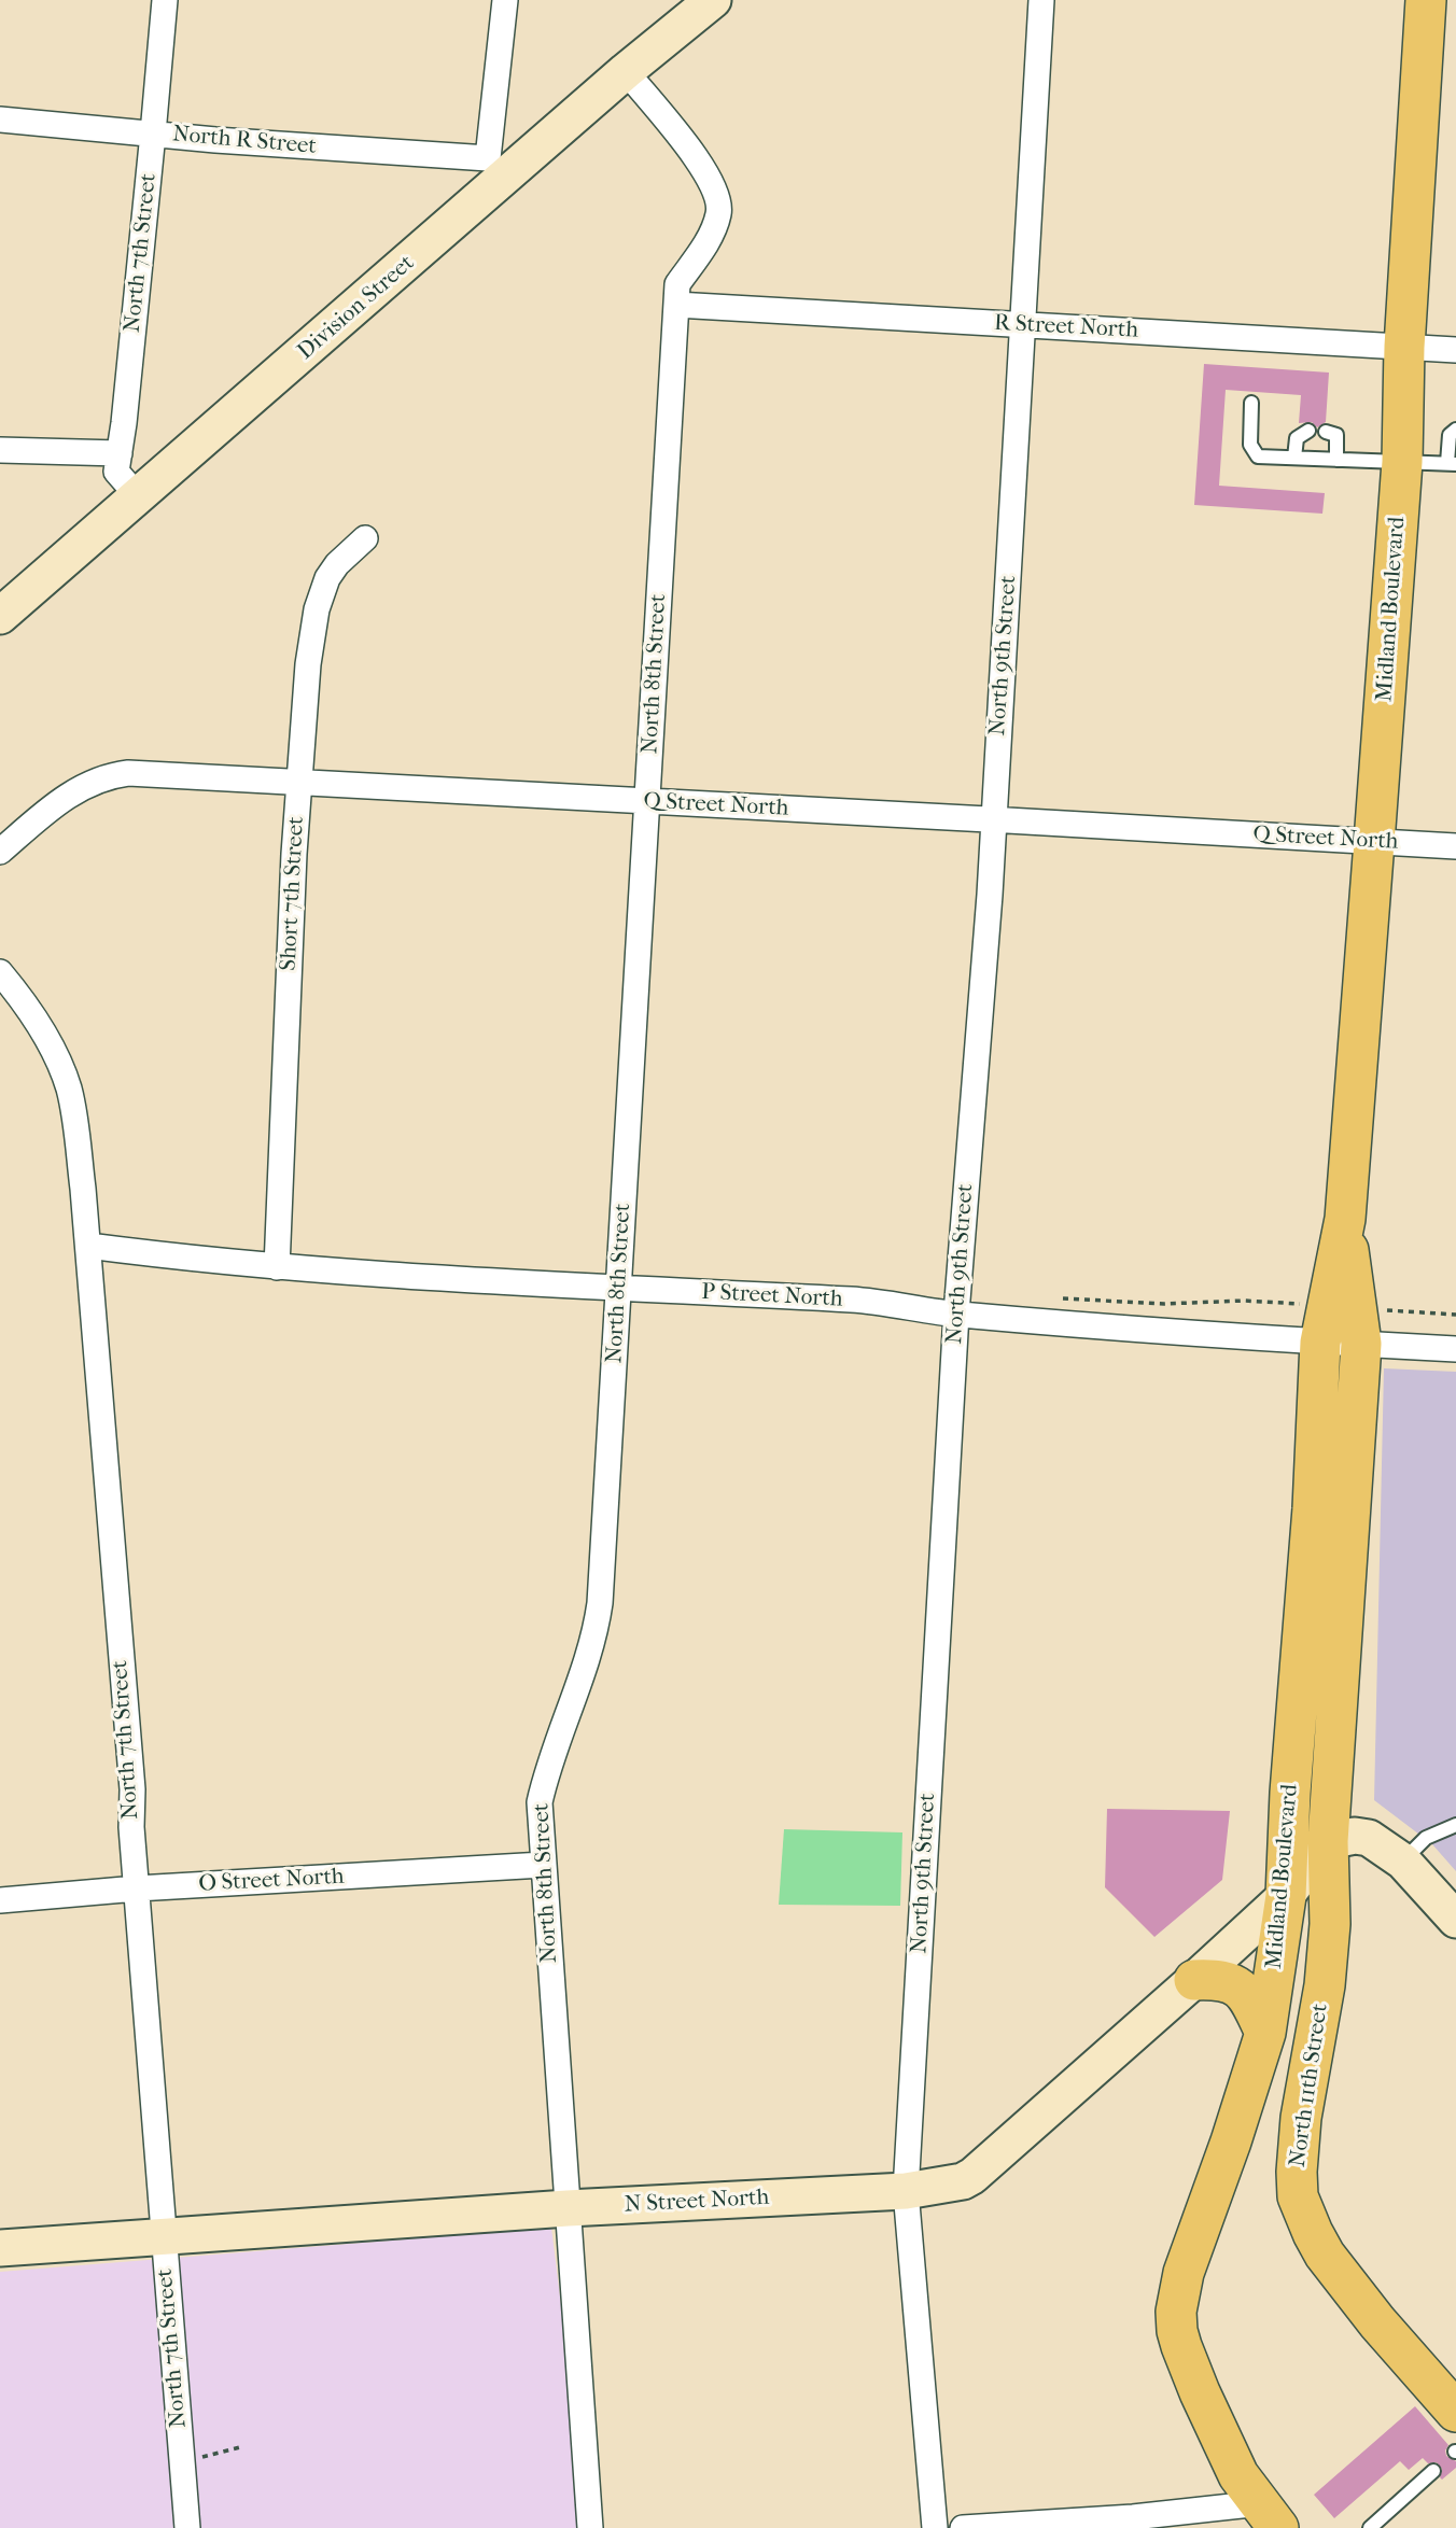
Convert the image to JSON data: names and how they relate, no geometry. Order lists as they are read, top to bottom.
{
  "streets": {
    "main road": ["Midland Boulevard", "North 11th Street"],
    "street": [
      "North R Street",
      "North 7th Street",
      "Division Street",
      "R Street North",
      "North 9th Street",
      "North 8th Street",
      "Q Street North",
      "Short 7th Street",
      "P Street North",
      "O Street North",
      "N Street North"
    ]
  },
  "crossings": [
    ["North R Street", "North 7th Street"],
    ["North R Street", "Division Street"],
    ["North 7th Street", "Division Street"],
    ["North 7th Street", "P Street North"],
    ["North 7th Street", "O Street North"],
    ["North 7th Street", "N Street North"],
    ["Division Street", "North 8th Street"],
    ["R Street North", "Midland Boulevard"],
    ["R Street North", "North 9th Street"],
    ["R Street North", "North 8th Street"],
    ["Midland Boulevard", "Q Street North"],
    ["Midland Boulevard", "P Street North"],
    ["Midland Boulevard", "North 11th Street"],
    ["Midland Boulevard", "N Street North"],
    ["North 9th Street", "Q Street North"],
    ["North 9th Street", "P Street North"],
    ["North 9th Street", "N Street North"],
    ["North 8th Street", "Q Street North"],
    ["North 8th Street", "P Street North"],
    ["North 8th Street", "O Street North"],
    ["North 8th Street", "N Street North"],
    ["Q Street North", "Short 7th Street"],
    ["Short 7th Street", "P Street North"],
    ["North 11th Street", "N Street North"]
  ]
}
